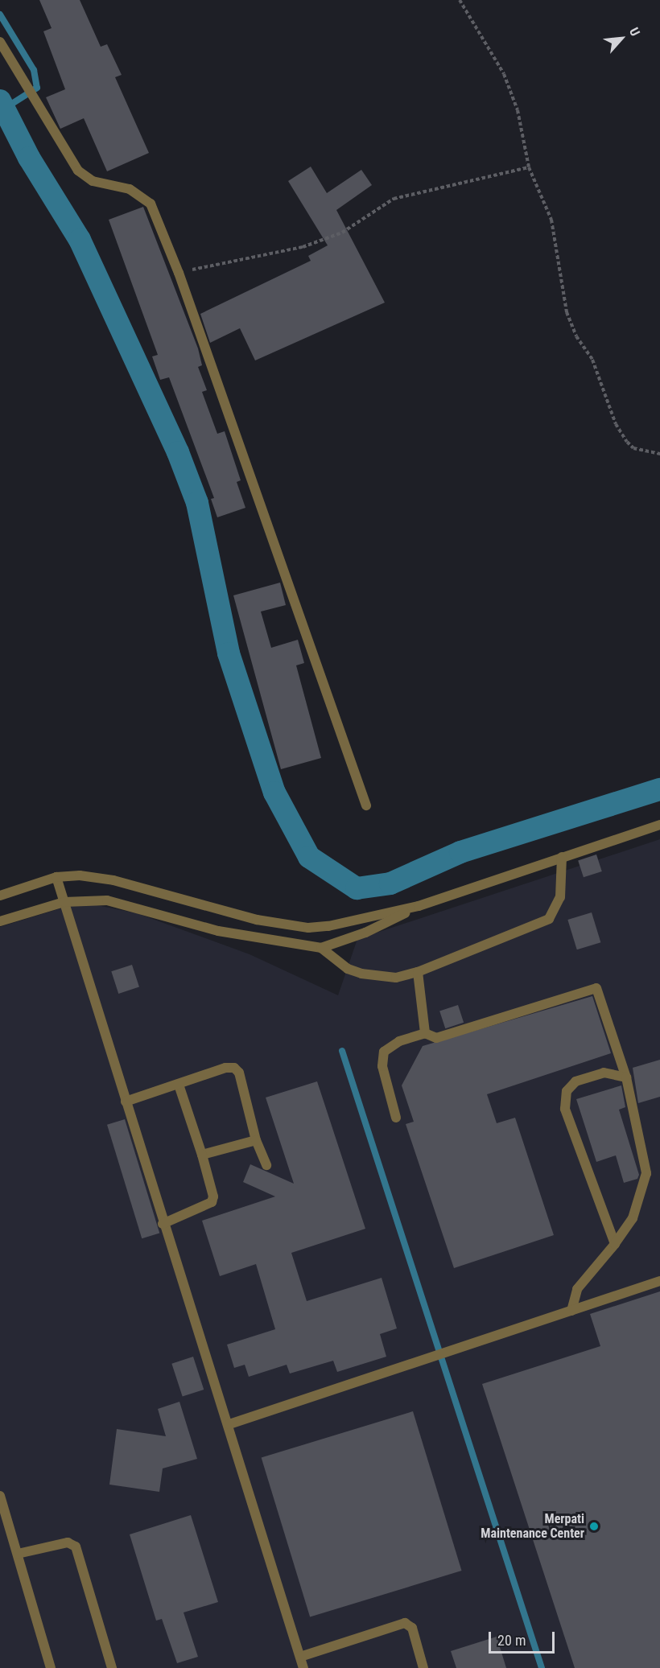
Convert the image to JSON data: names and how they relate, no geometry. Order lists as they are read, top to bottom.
{
  "places": ["Merpati Maintenance Center"],
  "scale_bar": "20 m",
  "north": "top right"
}
